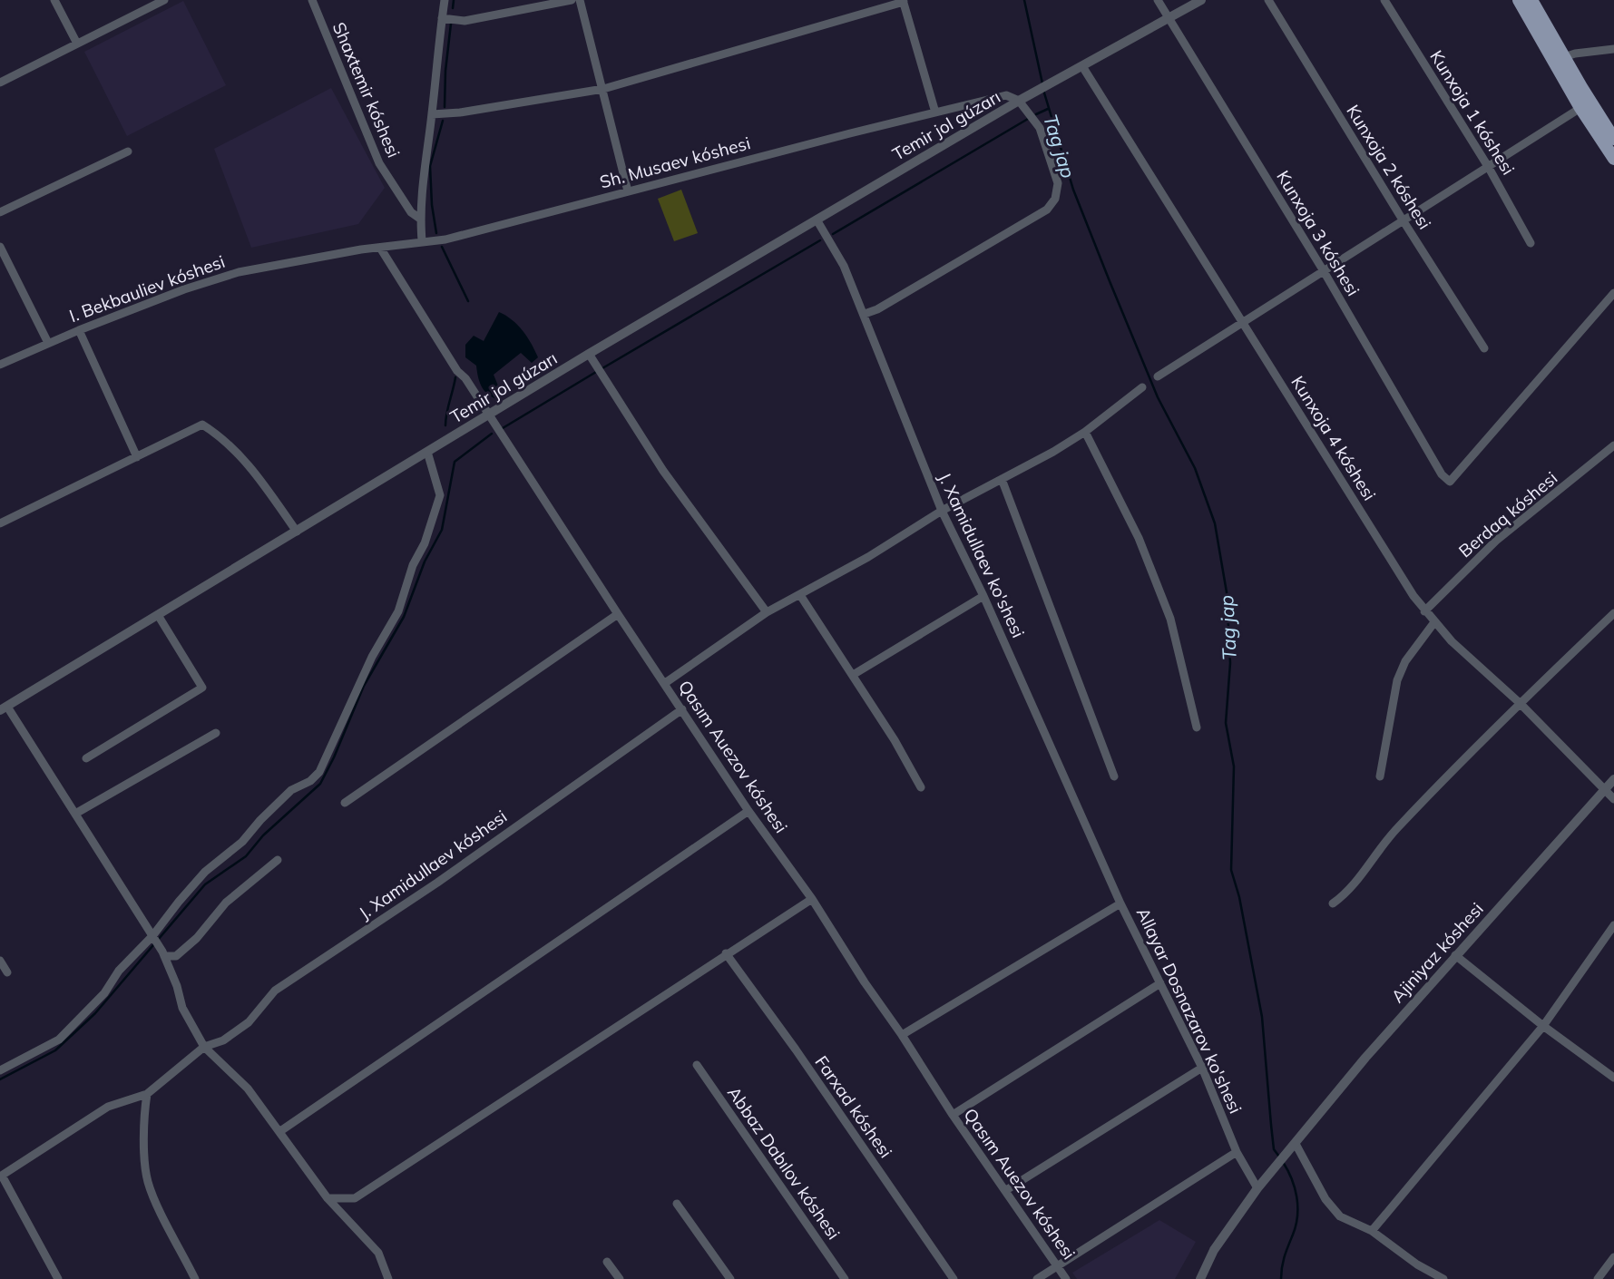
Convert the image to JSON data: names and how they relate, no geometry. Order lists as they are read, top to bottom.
{
  "streets": {
    "street": [
      "Shaxtemir kóshesi",
      "Kunxoja 1 kóshesi",
      "Temir jol gúzarı",
      "Sh. Musaev kóshesi",
      "Kunxoja 2 kóshesi",
      "Kunxoja 3 kóshesi",
      "I. Bekbauliev kóshesi",
      "Kunxoja 4 kóshesi",
      "Berdaq kóshesi",
      "J. Xamidullaev ko'shesi",
      "Qasım Auezov kóshesi",
      "J. Xamidullaev kóshesi",
      "Ajiniyaz kóshesi",
      "Allayar Dosnazarov ko'shesi",
      "Farxad kóshesi",
      "Abbaz Dabılov kóshesi"
    ]
  },
  "crossings": [
    ["Temir jol gúzarı", "Sh. Musaev kóshesi"],
    ["Temir jol gúzarı", "Kunxoja 4 kóshesi"],
    ["Temir jol gúzarı", "J. Xamidullaev ko'shesi"],
    ["Temir jol gúzarı", "Qasım Auezov kóshesi"],
    ["Sh. Musaev kóshesi", "I. Bekbauliev kóshesi"],
    ["I. Bekbauliev kóshesi", "Qasım Auezov kóshesi"],
    ["Kunxoja 4 kóshesi", "Berdaq kóshesi"],
    ["Kunxoja 4 kóshesi", "Ajiniyaz kóshesi"],
    ["J. Xamidullaev ko'shesi", "Allayar Dosnazarov ko'shesi"],
    ["Qasım Auezov kóshesi", "J. Xamidullaev kóshesi"],
    ["Qasım Auezov kóshesi", "Allayar Dosnazarov ko'shesi"],
    ["Ajiniyaz kóshesi", "Allayar Dosnazarov ko'shesi"]
  ],
  "water": ["Tag jap"]
}
